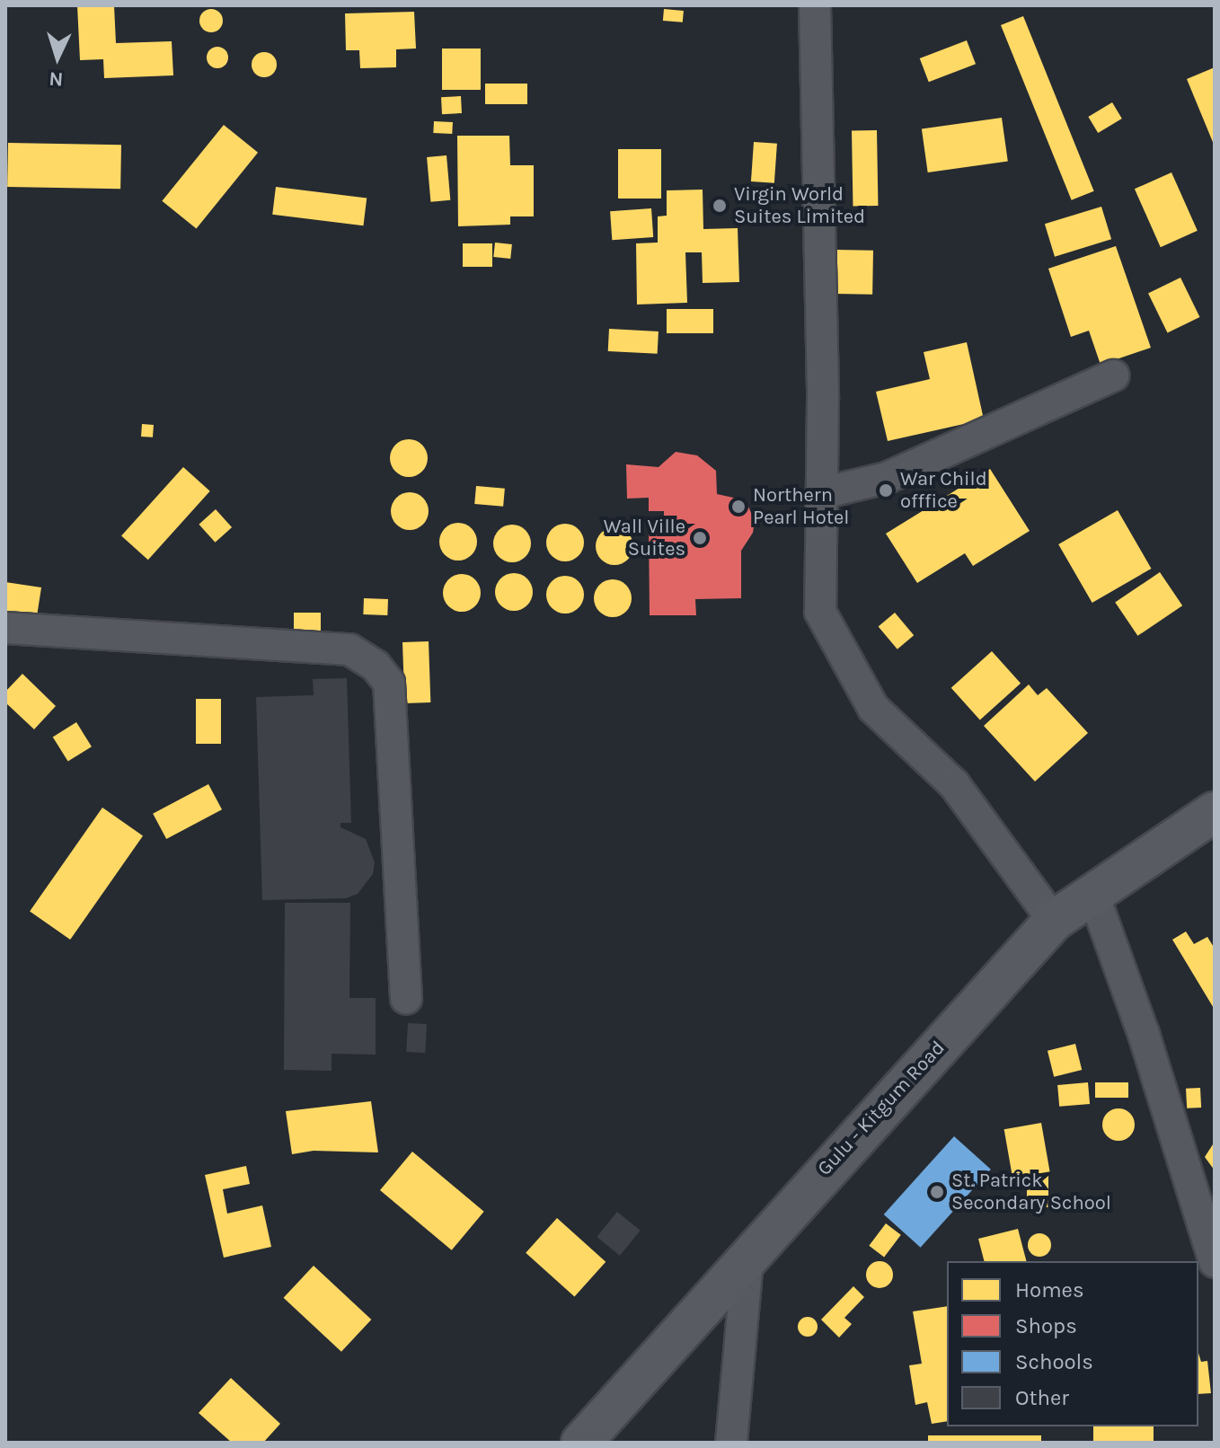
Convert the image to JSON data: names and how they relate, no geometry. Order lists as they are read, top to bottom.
{
  "streets": {
    "main road": ["Gulu - Kitgum Road"]
  },
  "places": [
    "Virgin World Suites Limited",
    "War Child offfice",
    "Northern Pearl Hotel",
    "Wall Ville Suites",
    "St. Patrick Secondary School"
  ],
  "legend": [
    "Homes",
    "Shops",
    "Schools",
    "Other"
  ],
  "north": "bottom"
}
